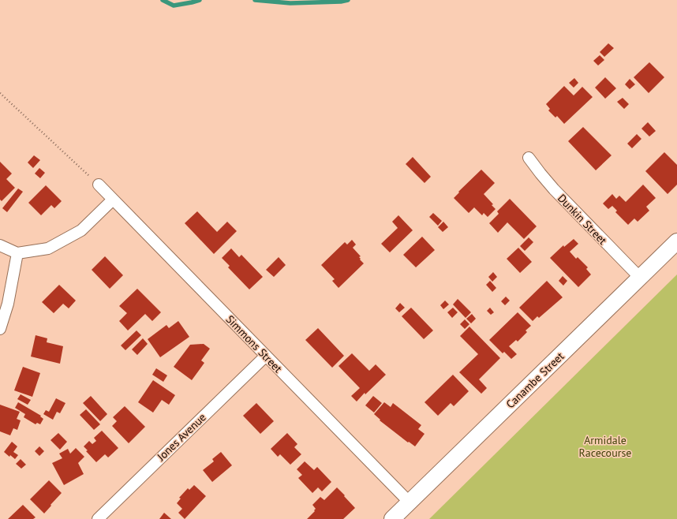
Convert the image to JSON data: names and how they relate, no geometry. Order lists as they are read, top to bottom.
{
  "streets": {
    "street": [
      "Dunkin Street",
      "Simmons Street",
      "Canambe Street",
      "Jones Avenue"
    ]
  },
  "crossings": [
    ["Dunkin Street", "Canambe Street"],
    ["Simmons Street", "Canambe Street"],
    ["Simmons Street", "Jones Avenue"]
  ],
  "parks": ["Armidale Racecourse"]
}
